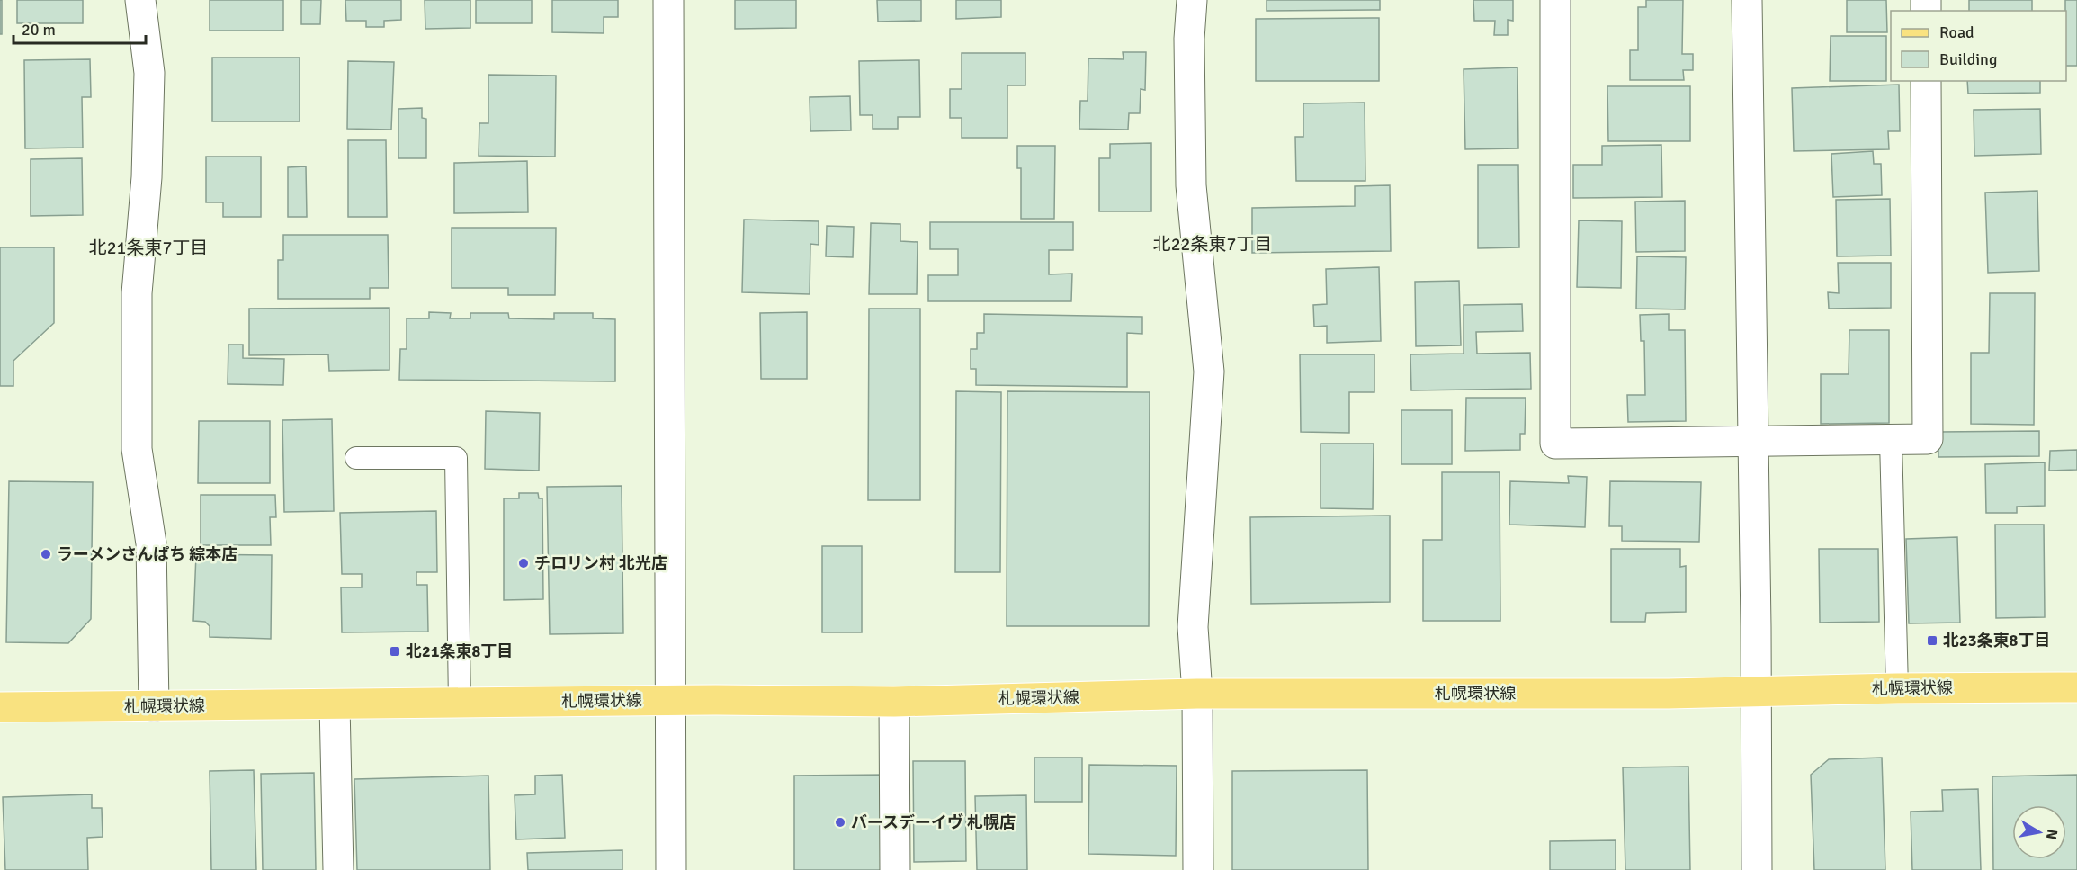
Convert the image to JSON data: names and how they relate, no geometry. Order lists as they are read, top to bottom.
{
  "streets": {
    "main road": ["札幌環状線"]
  },
  "districts": ["北22条東7丁目", "北21条東7丁目"],
  "places": {
    "other": ["ラーメンさんぱち 綜本店", "チロリン村 北光店", "バースデーイヴ 札幌店"],
    "transit": ["北23条東8丁目", "北21条東8丁目"]
  },
  "legend": ["Road", "Building"],
  "scale_bar": "20 m",
  "north": "right"
}
